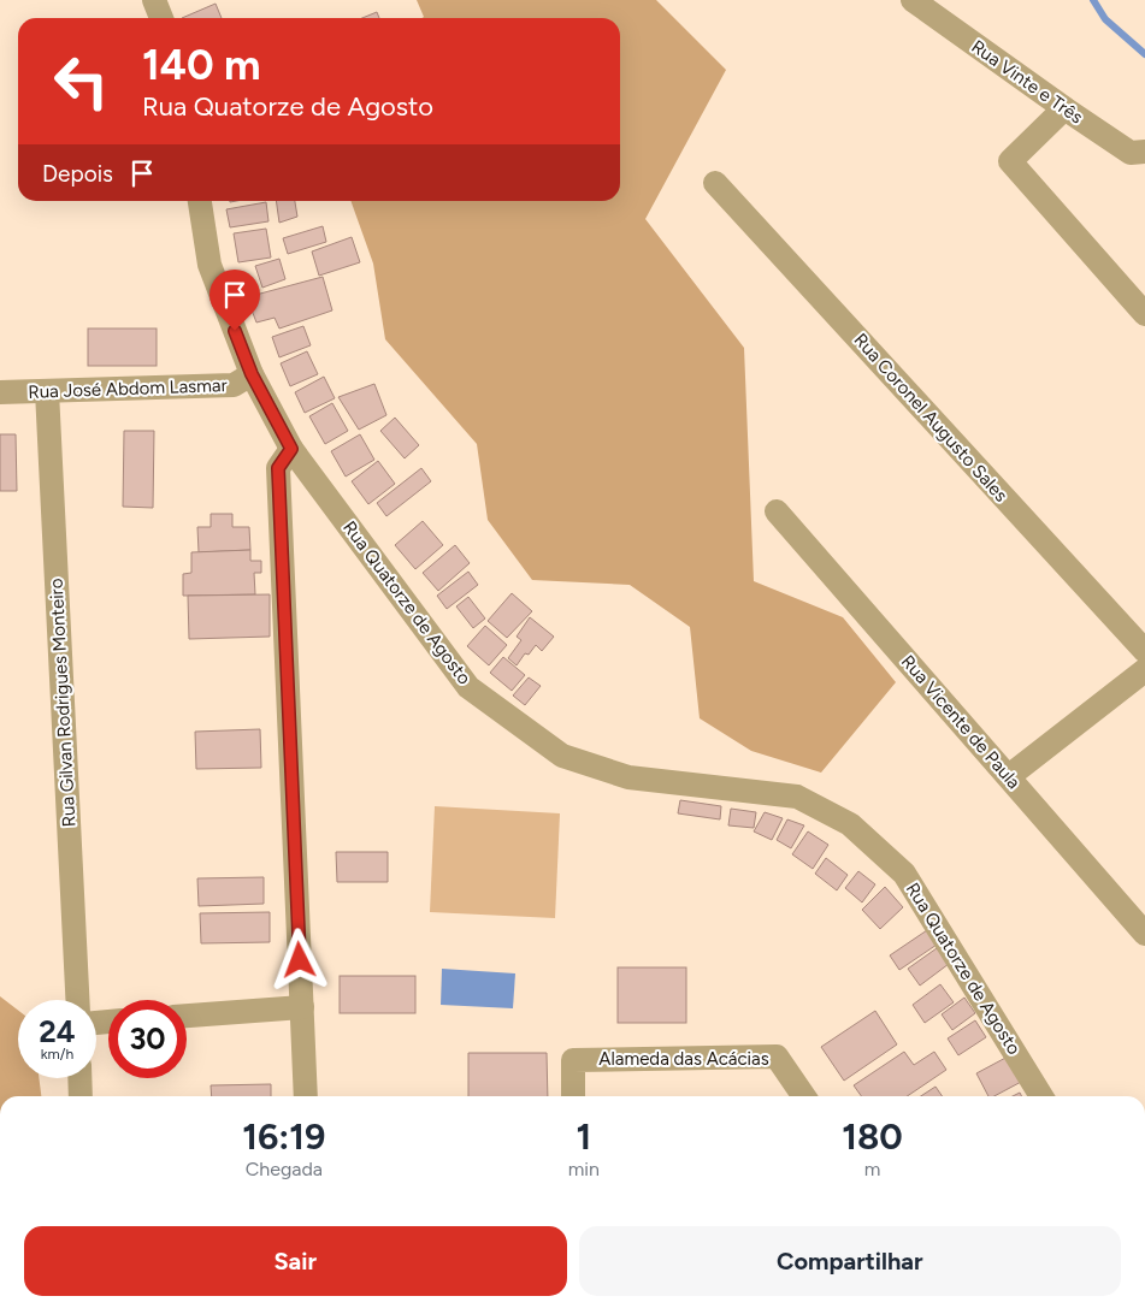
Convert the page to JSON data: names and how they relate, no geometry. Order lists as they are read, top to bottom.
{
  "streets": {
    "street": [
      "Rua Vinte e Três",
      "Rua José Abdom Lasmar",
      "Rua Coronel Augusto Sales",
      "Rua Quatorze de Agosto",
      "Rua Gilvan Rodrigues Monteiro",
      "Rua Vicente de Paula",
      "Alameda das Acácias"
    ]
  },
  "crossings": [
    ["Rua José Abdom Lasmar", "Rua Quatorze de Agosto"],
    ["Rua José Abdom Lasmar", "Rua Gilvan Rodrigues Monteiro"]
  ],
  "page": {
    "turn": ["140 m", "Rua Quatorze de Agosto"],
    "then": "Depois",
    "speed": "24 km/h",
    "limit": "30",
    "eta": [
      "16:19",
      "Chegada",
      "1",
      "min",
      "180",
      "m"
    ],
    "buttons": ["Sair", "Compartilhar"]
  }
}
